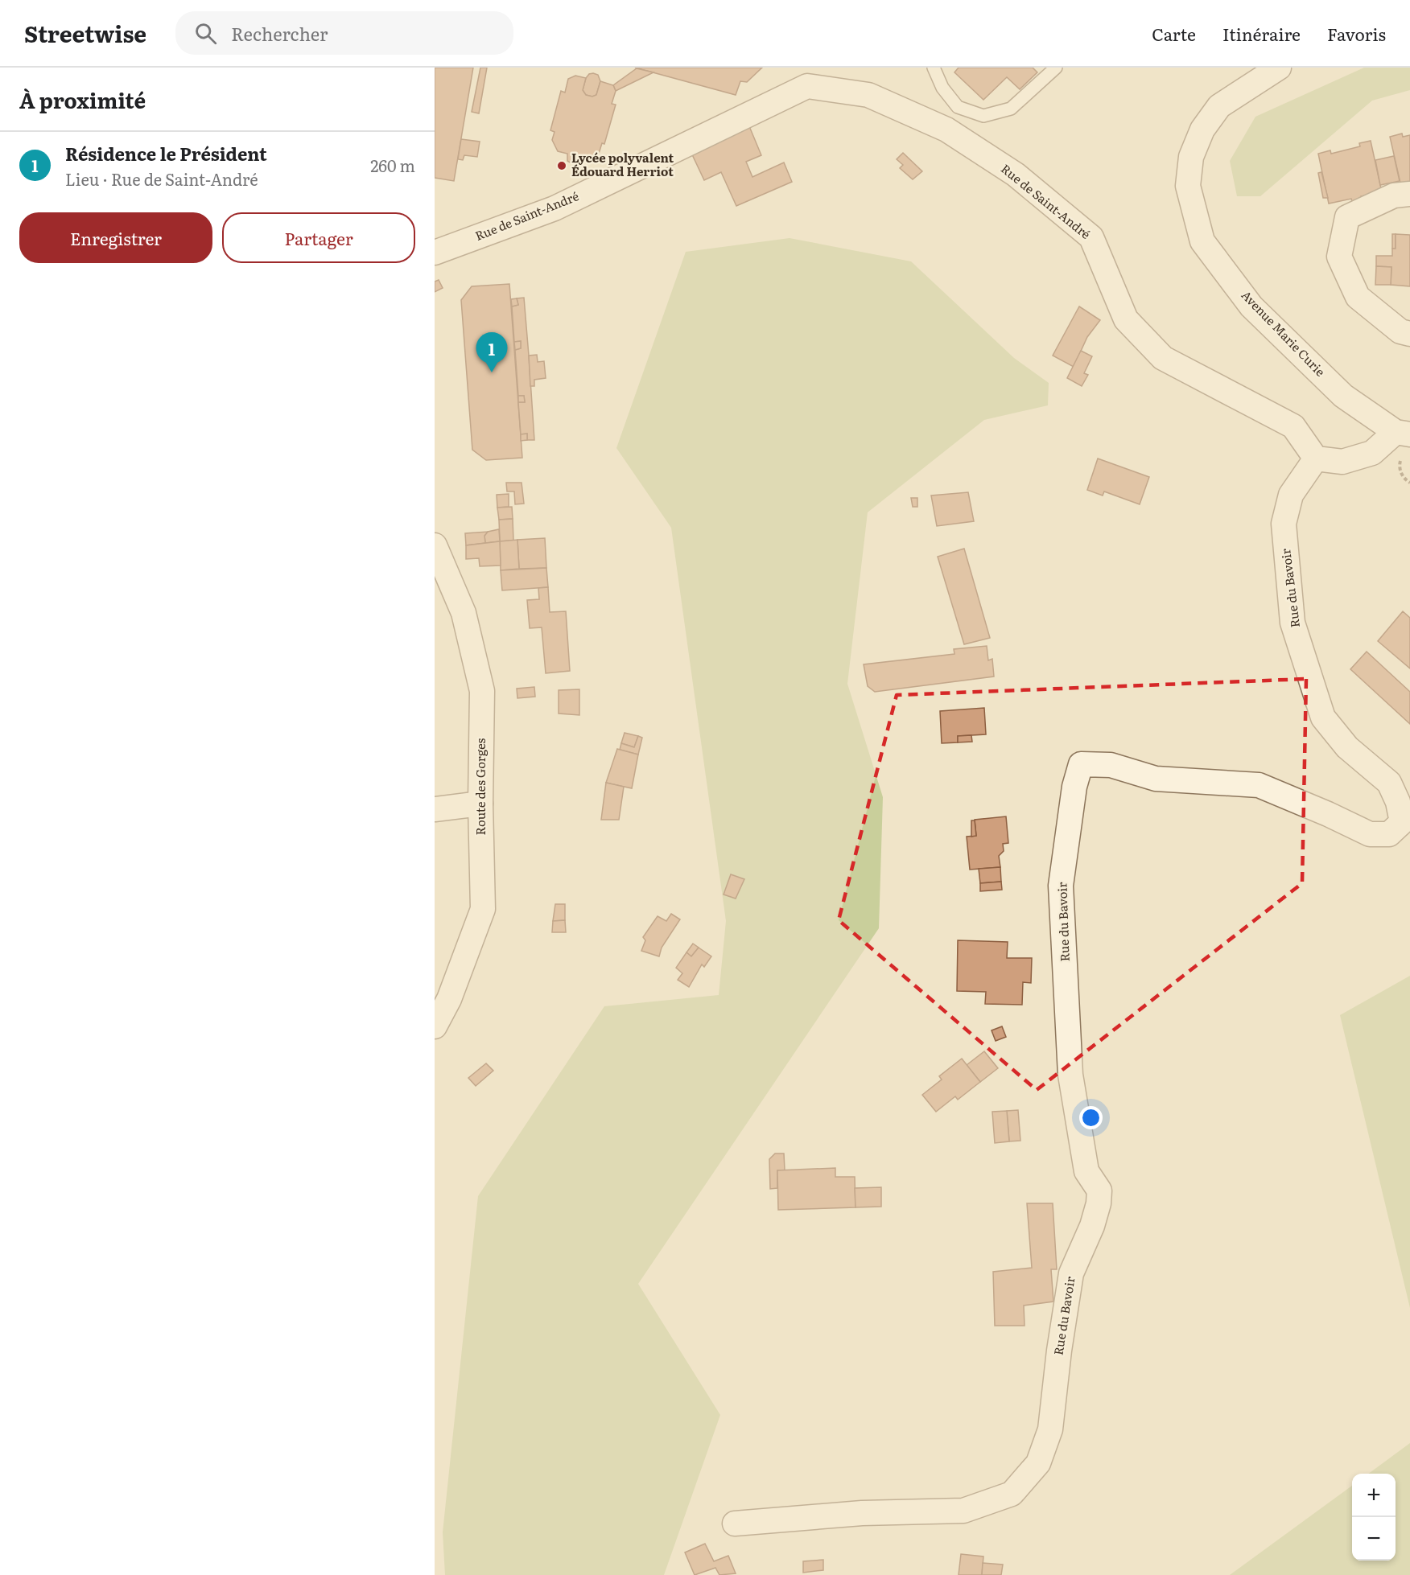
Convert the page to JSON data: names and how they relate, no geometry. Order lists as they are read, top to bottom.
{
  "streets": {
    "street": [
      "Rue de Saint-André",
      "Avenue Marie Curie",
      "Rue du Bavoir",
      "Route des Gorges"
    ]
  },
  "crossings": [
    ["Rue de Saint-André", "Rue du Bavoir"]
  ],
  "places": ["Lycée polyvalent Édouard Herriot"],
  "page": {
    "header": "Streetwise",
    "search": "Rechercher",
    "nav": ["Carte", "Itinéraire", "Favoris"],
    "heading": "À proximité",
    "list": [
      {
        "mark": "1",
        "name": "Résidence le Président",
        "note": "Lieu · Rue de Saint-André",
        "value": "260 m"
      }
    ],
    "buttons": ["Enregistrer", "Partager"],
    "pins": "1",
    "map_buttons": ["+", "−"]
  }
}
